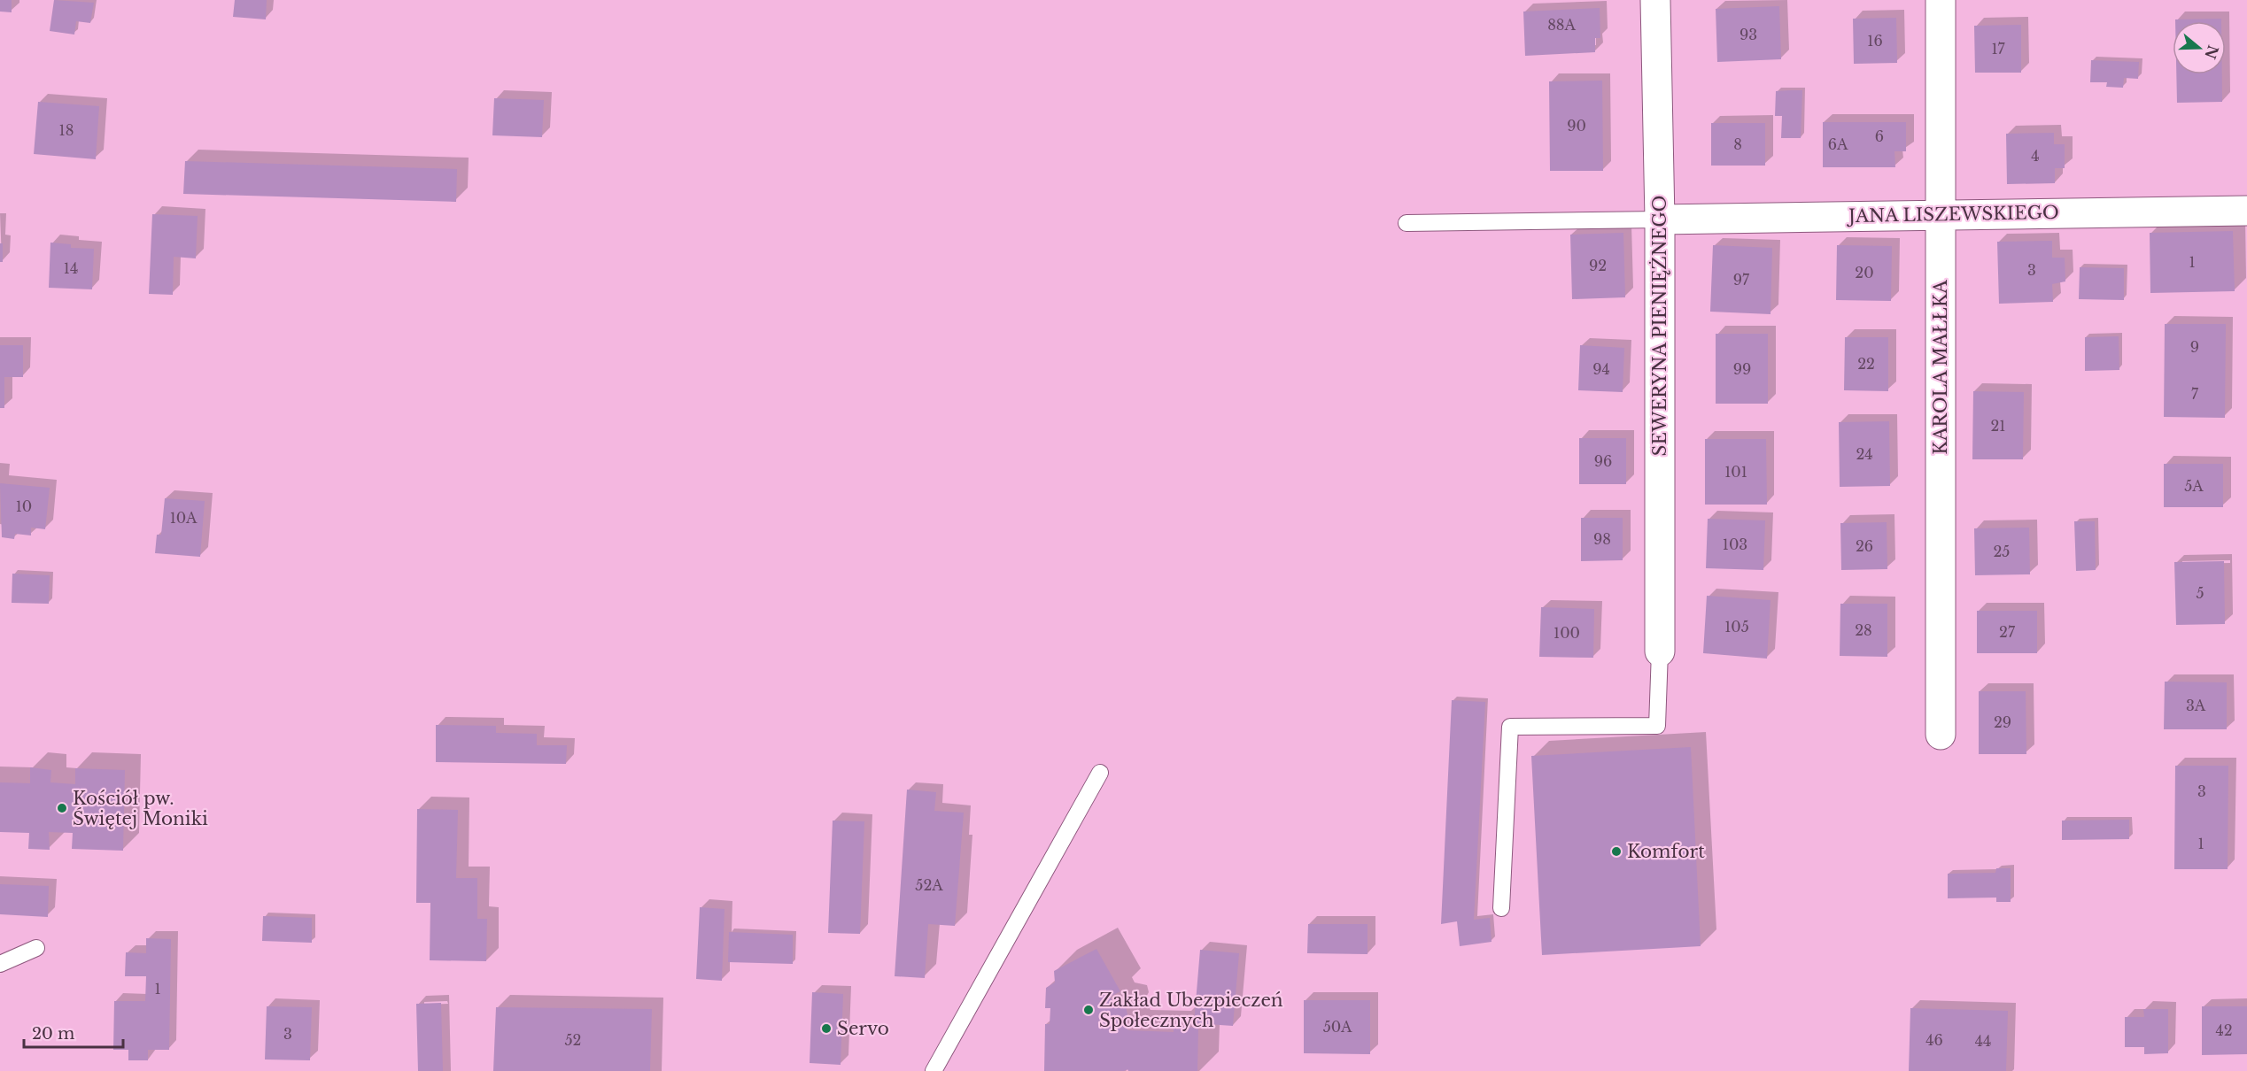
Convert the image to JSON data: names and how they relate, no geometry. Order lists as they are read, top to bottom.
{
  "streets": {
    "street": ["JANA LISZEWSKIEGO", "SEWERYNA PIENIĘŻNEGO", "KAROLA MAŁŁKA"]
  },
  "crossings": [
    ["JANA LISZEWSKIEGO", "SEWERYNA PIENIĘŻNEGO"],
    ["JANA LISZEWSKIEGO", "KAROLA MAŁŁKA"]
  ],
  "places": [
    "Kościół pw. Świętej Moniki",
    "Komfort",
    "Zakład Ubezpieczeń Społecznych",
    "Servo"
  ],
  "house_numbers": [
    "88A",
    "93",
    "16",
    "17",
    "90",
    "18",
    "6",
    "8",
    "6A",
    "4",
    "1",
    "92",
    "14",
    "3",
    "20",
    "97",
    "9",
    "22",
    "94",
    "99",
    "7",
    "21",
    "24",
    "96",
    "101",
    "5A",
    "10",
    "10A",
    "98",
    "103",
    "26",
    "25",
    "5",
    "105",
    "28",
    "27",
    "100",
    "3A",
    "29",
    "3",
    "1",
    "52A",
    "1",
    "50A",
    "42",
    "3",
    "52",
    "46",
    "44"
  ],
  "scale_bar": "20 m",
  "north": "right"
}
